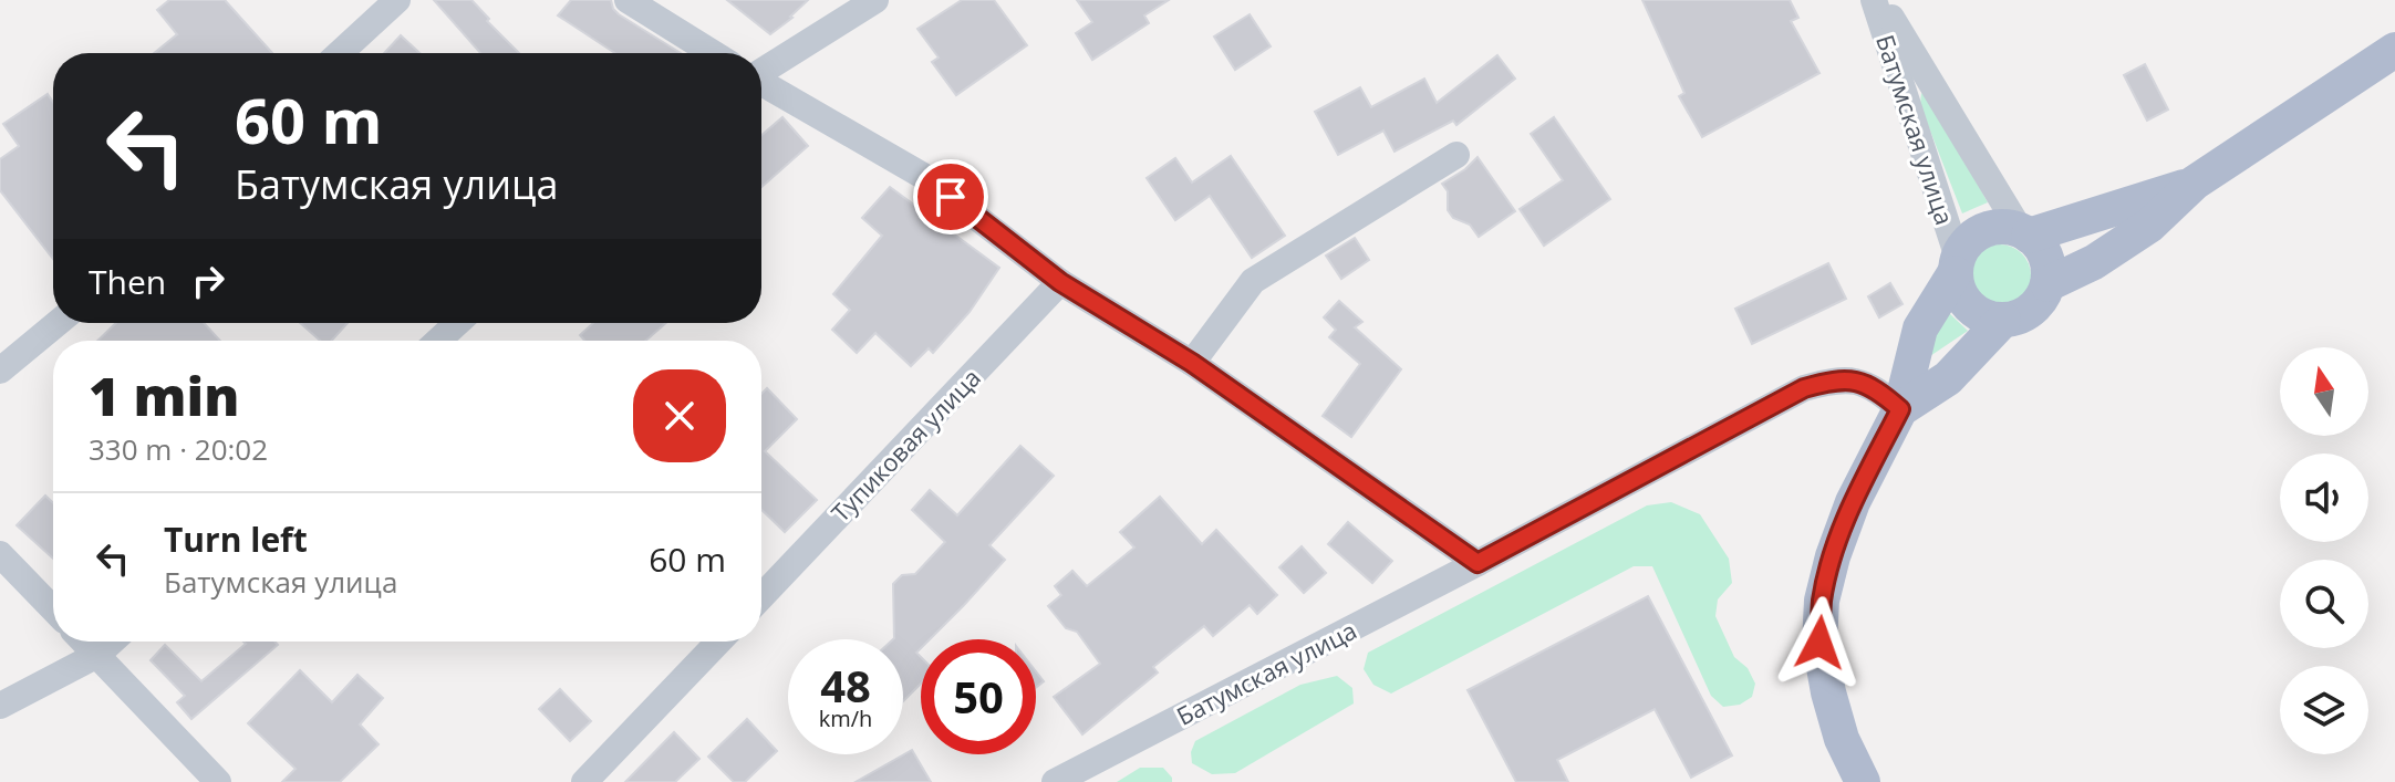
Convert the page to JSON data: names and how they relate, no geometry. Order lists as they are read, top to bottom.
{
  "streets": {
    "street": ["Батумская улица", "Тупиковая улица"]
  },
  "north": "top",
  "page": {
    "turn": ["60 m", "Батумская улица"],
    "then": "Then",
    "heading": ["1 min", "330 m · 20:02"],
    "list": [
      {
        "name": "Turn left",
        "note": "Батумская улица",
        "value": "60 m"
      }
    ],
    "speed": "48 km/h",
    "limit": "50"
  }
}
